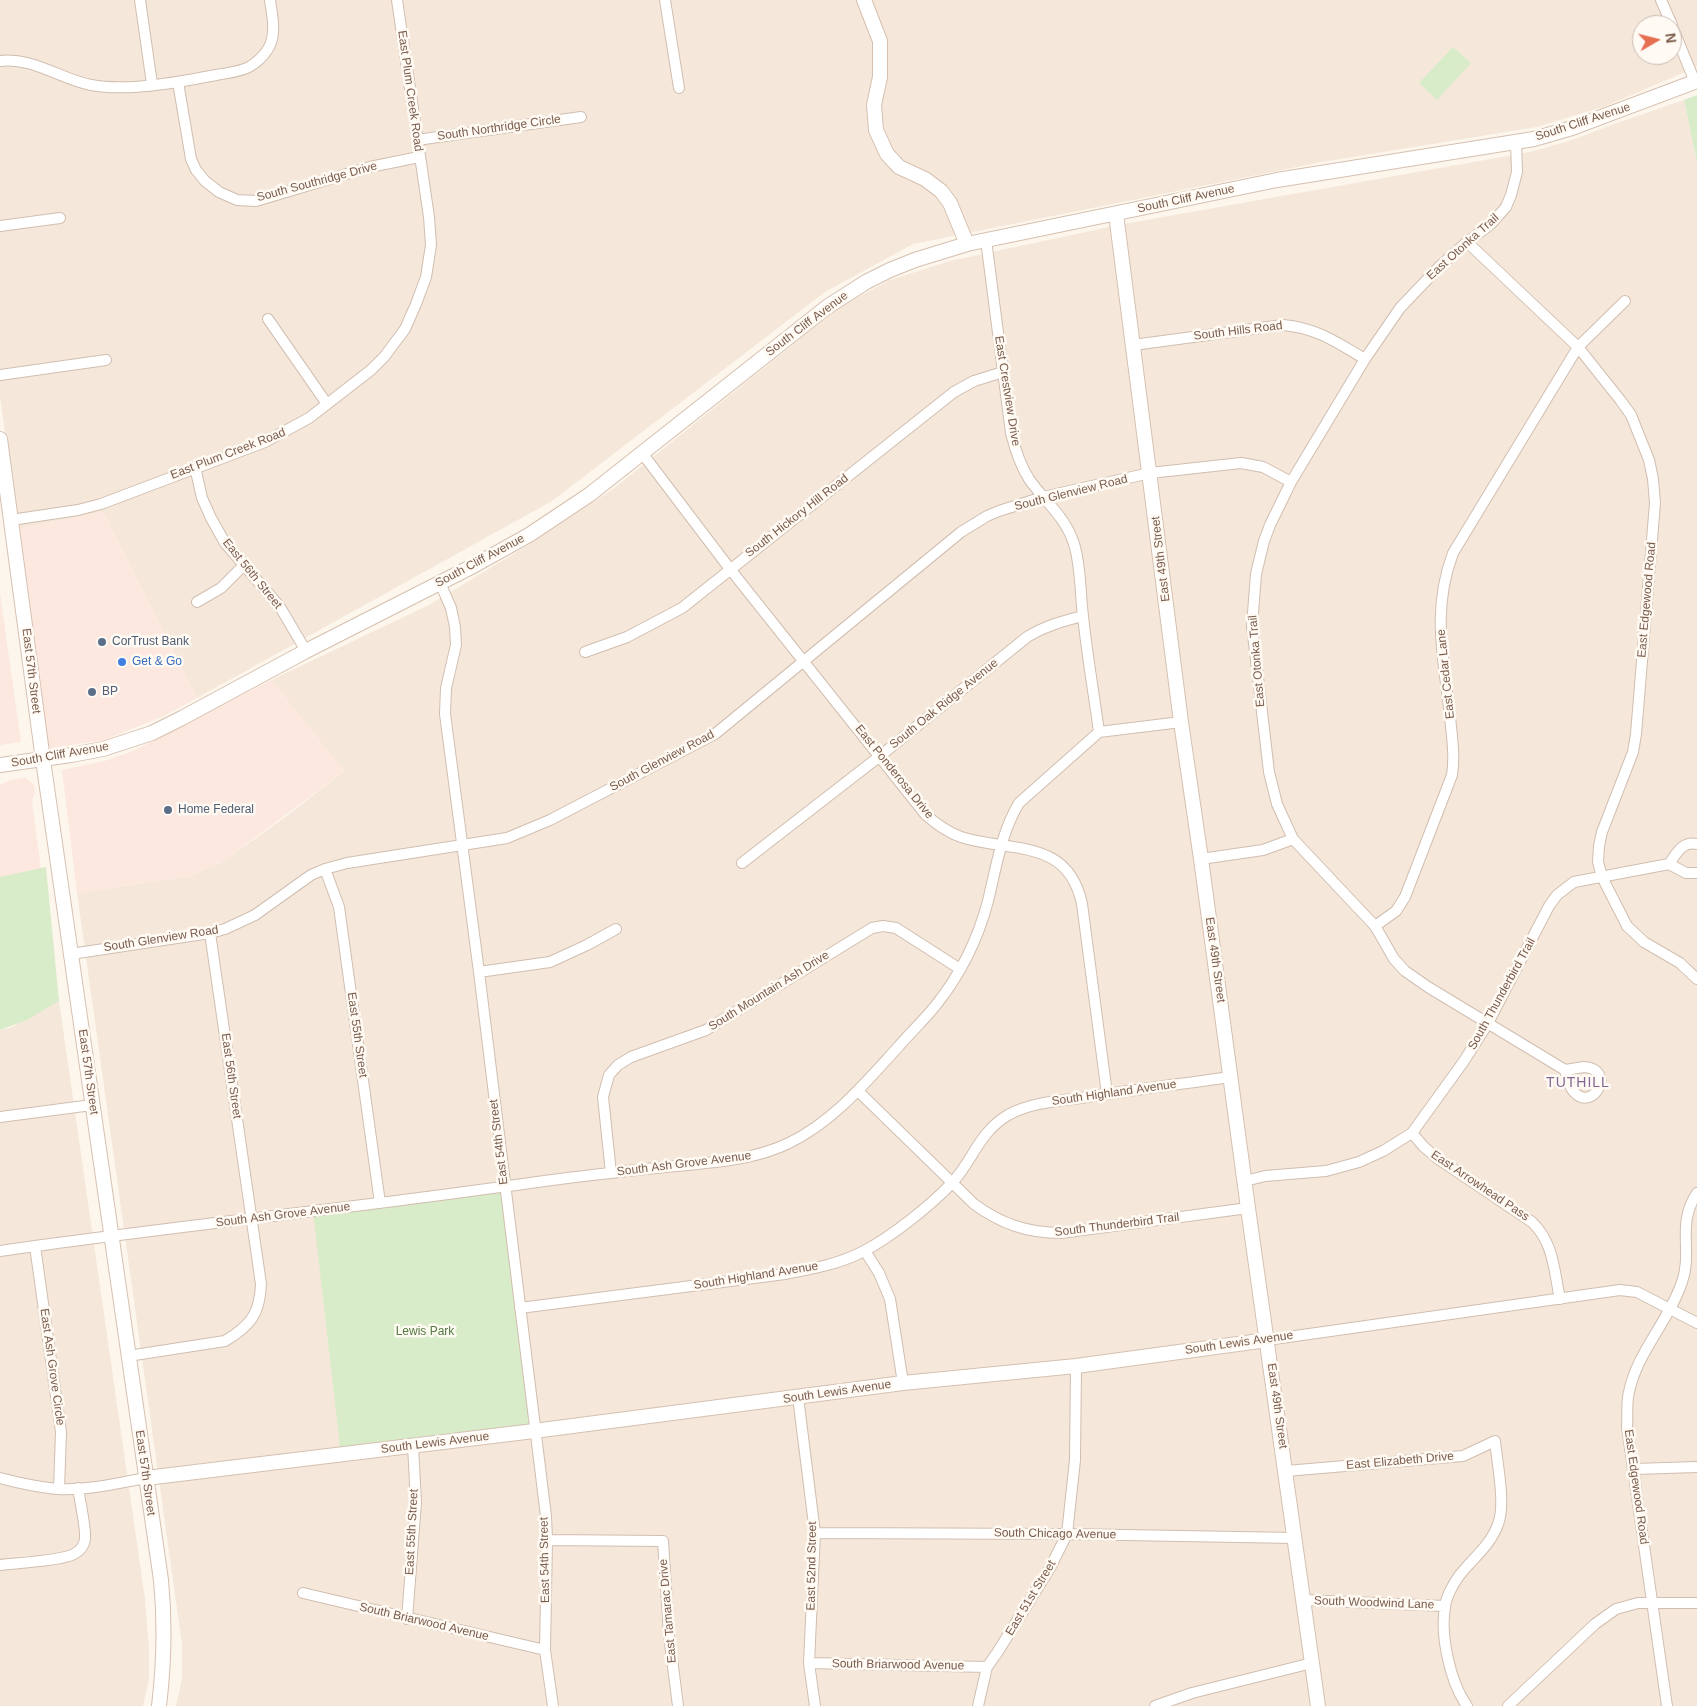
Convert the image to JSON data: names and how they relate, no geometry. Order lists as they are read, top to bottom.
{
  "streets": {
    "main road": [
      "South Cliff Avenue",
      "East 49th Street",
      "East 57th Street",
      "South Lewis Avenue"
    ],
    "street": [
      "East Plum Creek Road",
      "South Northridge Circle",
      "South Southridge Drive",
      "East Otonka Trail",
      "South Hills Road",
      "East Crestview Drive",
      "South Glenview Road",
      "South Hickory Hill Road",
      "East 56th Street",
      "East Edgewood Road",
      "East Cedar Lane",
      "South Oak Ridge Avenue",
      "East Ponderosa Drive",
      "South Mountain Ash Drive",
      "South Thunderbird Trail",
      "East 55th Street",
      "South Highland Avenue",
      "East 54th Street",
      "South Ash Grove Avenue",
      "East Arrowhead Pass",
      "East Ash Grove Circle",
      "East Elizabeth Drive",
      "South Chicago Avenue",
      "East 52nd Street",
      "East 51st Street",
      "South Woodwind Lane",
      "East Tamarac Drive",
      "South Briarwood Avenue"
    ]
  },
  "crossings": [
    ["East Plum Creek Road", "South Northridge Circle"],
    ["East Plum Creek Road", "South Southridge Drive"],
    ["East Plum Creek Road", "East 56th Street"],
    ["East Plum Creek Road", "East 57th Street"],
    ["South Cliff Avenue", "East Otonka Trail"],
    ["South Cliff Avenue", "East Crestview Drive"],
    ["South Cliff Avenue", "East 49th Street"],
    ["South Cliff Avenue", "East 56th Street"],
    ["South Cliff Avenue", "East 57th Street"],
    ["South Cliff Avenue", "East Ponderosa Drive"],
    ["South Cliff Avenue", "East 54th Street"],
    ["East Otonka Trail", "South Hills Road"],
    ["East Otonka Trail", "South Glenview Road"],
    ["East Otonka Trail", "East Edgewood Road"],
    ["East Otonka Trail", "East Cedar Lane"],
    ["East Otonka Trail", "South Thunderbird Trail"],
    ["South Hills Road", "East 49th Street"],
    ["East Crestview Drive", "South Glenview Road"],
    ["East Crestview Drive", "South Hickory Hill Road"],
    ["East Crestview Drive", "South Oak Ridge Avenue"],
    ["East Crestview Drive", "South Ash Grove Avenue"],
    ["South Glenview Road", "East 49th Street"],
    ["South Glenview Road", "East 56th Street"],
    ["South Glenview Road", "East 57th Street"],
    ["South Glenview Road", "East Ponderosa Drive"],
    ["South Glenview Road", "East 55th Street"],
    ["South Glenview Road", "East 54th Street"],
    ["South Hickory Hill Road", "East Ponderosa Drive"],
    ["East 49th Street", "South Thunderbird Trail"],
    ["East 49th Street", "South Highland Avenue"],
    ["East 49th Street", "South Lewis Avenue"],
    ["East 49th Street", "East Elizabeth Drive"],
    ["East 49th Street", "South Chicago Avenue"],
    ["East 49th Street", "South Woodwind Lane"],
    ["East 56th Street", "East 57th Street"],
    ["East 56th Street", "South Ash Grove Avenue"],
    ["East Edgewood Road", "East Cedar Lane"],
    ["East Edgewood Road", "South Thunderbird Trail"],
    ["East Edgewood Road", "South Lewis Avenue"],
    ["East 57th Street", "South Ash Grove Avenue"],
    ["East 57th Street", "South Lewis Avenue"],
    ["South Oak Ridge Avenue", "East Ponderosa Drive"],
    ["East Ponderosa Drive", "South Highland Avenue"],
    ["East Ponderosa Drive", "South Ash Grove Avenue"],
    ["South Mountain Ash Drive", "South Ash Grove Avenue"],
    ["South Thunderbird Trail", "South Highland Avenue"],
    ["South Thunderbird Trail", "South Ash Grove Avenue"],
    ["South Thunderbird Trail", "East Arrowhead Pass"],
    ["East 55th Street", "South Ash Grove Avenue"],
    ["East 55th Street", "South Lewis Avenue"],
    ["East 55th Street", "South Briarwood Avenue"],
    ["South Highland Avenue", "East 54th Street"],
    ["East 54th Street", "South Ash Grove Avenue"],
    ["East 54th Street", "South Lewis Avenue"],
    ["East 54th Street", "East Tamarac Drive"],
    ["East 54th Street", "South Briarwood Avenue"],
    ["South Ash Grove Avenue", "East Ash Grove Circle"],
    ["East Arrowhead Pass", "South Lewis Avenue"],
    ["South Lewis Avenue", "East Ash Grove Circle"],
    ["South Lewis Avenue", "East 52nd Street"],
    ["South Lewis Avenue", "East 51st Street"],
    ["East Elizabeth Drive", "South Woodwind Lane"],
    ["South Chicago Avenue", "East 52nd Street"],
    ["South Chicago Avenue", "East 51st Street"],
    ["East 52nd Street", "South Briarwood Avenue"],
    ["East 51st Street", "South Briarwood Avenue"]
  ],
  "districts": ["TUTHILL"],
  "parks": ["Lewis Park"],
  "places": [
    "CorTrust Bank",
    "Get & Go",
    "BP",
    "Home Federal"
  ],
  "north": "right"
}
